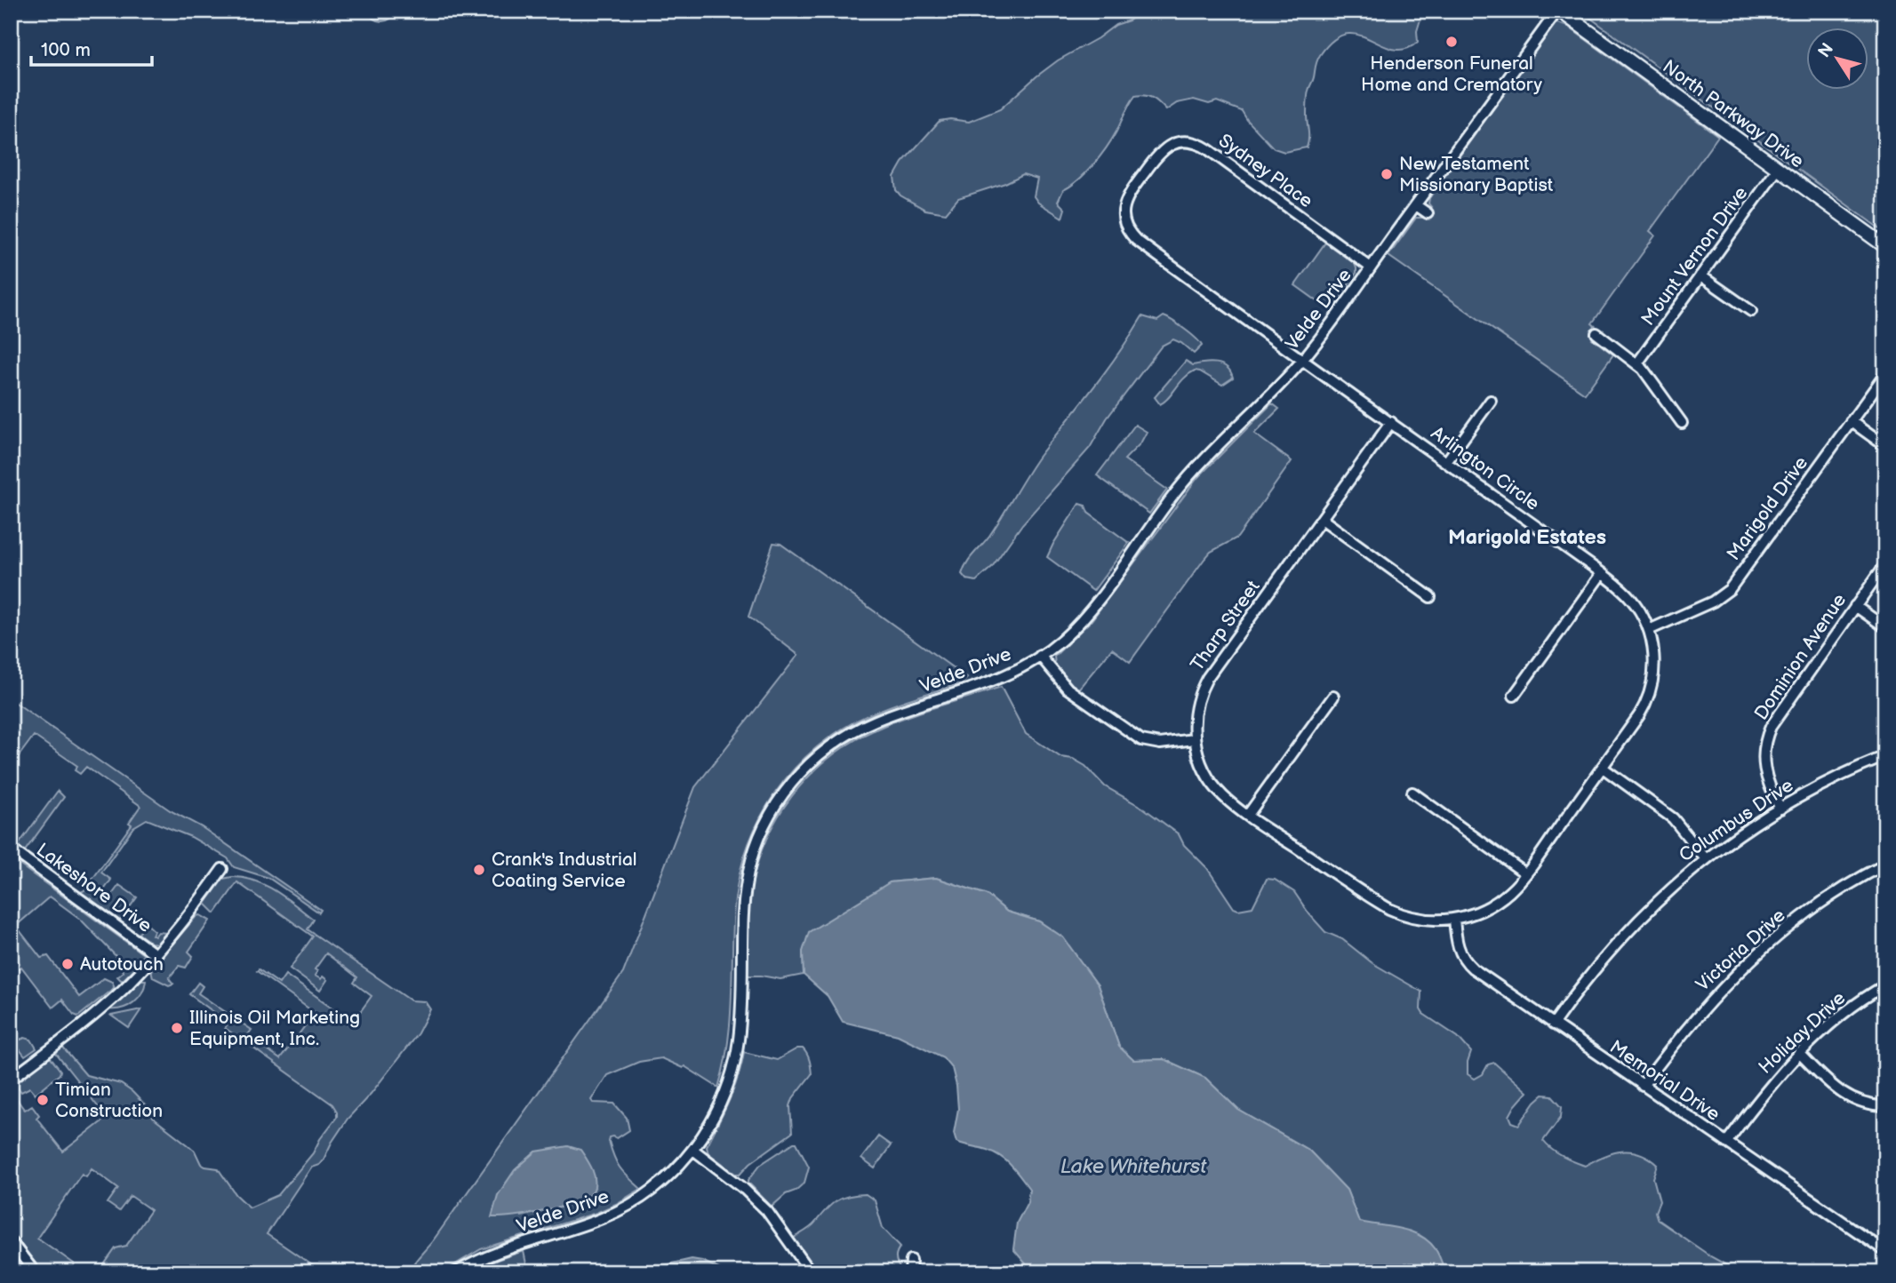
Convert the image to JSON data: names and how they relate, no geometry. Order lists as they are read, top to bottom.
{
  "streets": {
    "main road": ["North Parkway Drive"],
    "street": [
      "Sydney Place",
      "Mount Vernon Drive",
      "Velde Drive",
      "Arlington Circle",
      "Marigold Drive",
      "Tharp Street",
      "Dominion Avenue",
      "Columbus Drive",
      "Lakeshore Drive",
      "Victoria Drive",
      "Holiday Drive",
      "Memorial Drive"
    ]
  },
  "crossings": [
    ["North Parkway Drive", "Mount Vernon Drive"],
    ["North Parkway Drive", "Velde Drive"],
    ["Sydney Place", "Velde Drive"],
    ["Sydney Place", "Arlington Circle"],
    ["Velde Drive", "Arlington Circle"],
    ["Arlington Circle", "Marigold Drive"],
    ["Arlington Circle", "Tharp Street"],
    ["Arlington Circle", "Memorial Drive"],
    ["Tharp Street", "Memorial Drive"],
    ["Dominion Avenue", "Columbus Drive"],
    ["Columbus Drive", "Memorial Drive"],
    ["Victoria Drive", "Memorial Drive"],
    ["Holiday Drive", "Memorial Drive"]
  ],
  "districts": ["Marigold Estates"],
  "water": ["Lake Whitehurst"],
  "places": [
    "Henderson Funeral Home and Crematory",
    "New Testament Missionary Baptist",
    "Crank's Industrial Coating Service",
    "Autotouch",
    "Illinois Oil Marketing Equipment, Inc.",
    "Timian Construction"
  ],
  "scale_bar": "100 m",
  "north": "top left"
}
